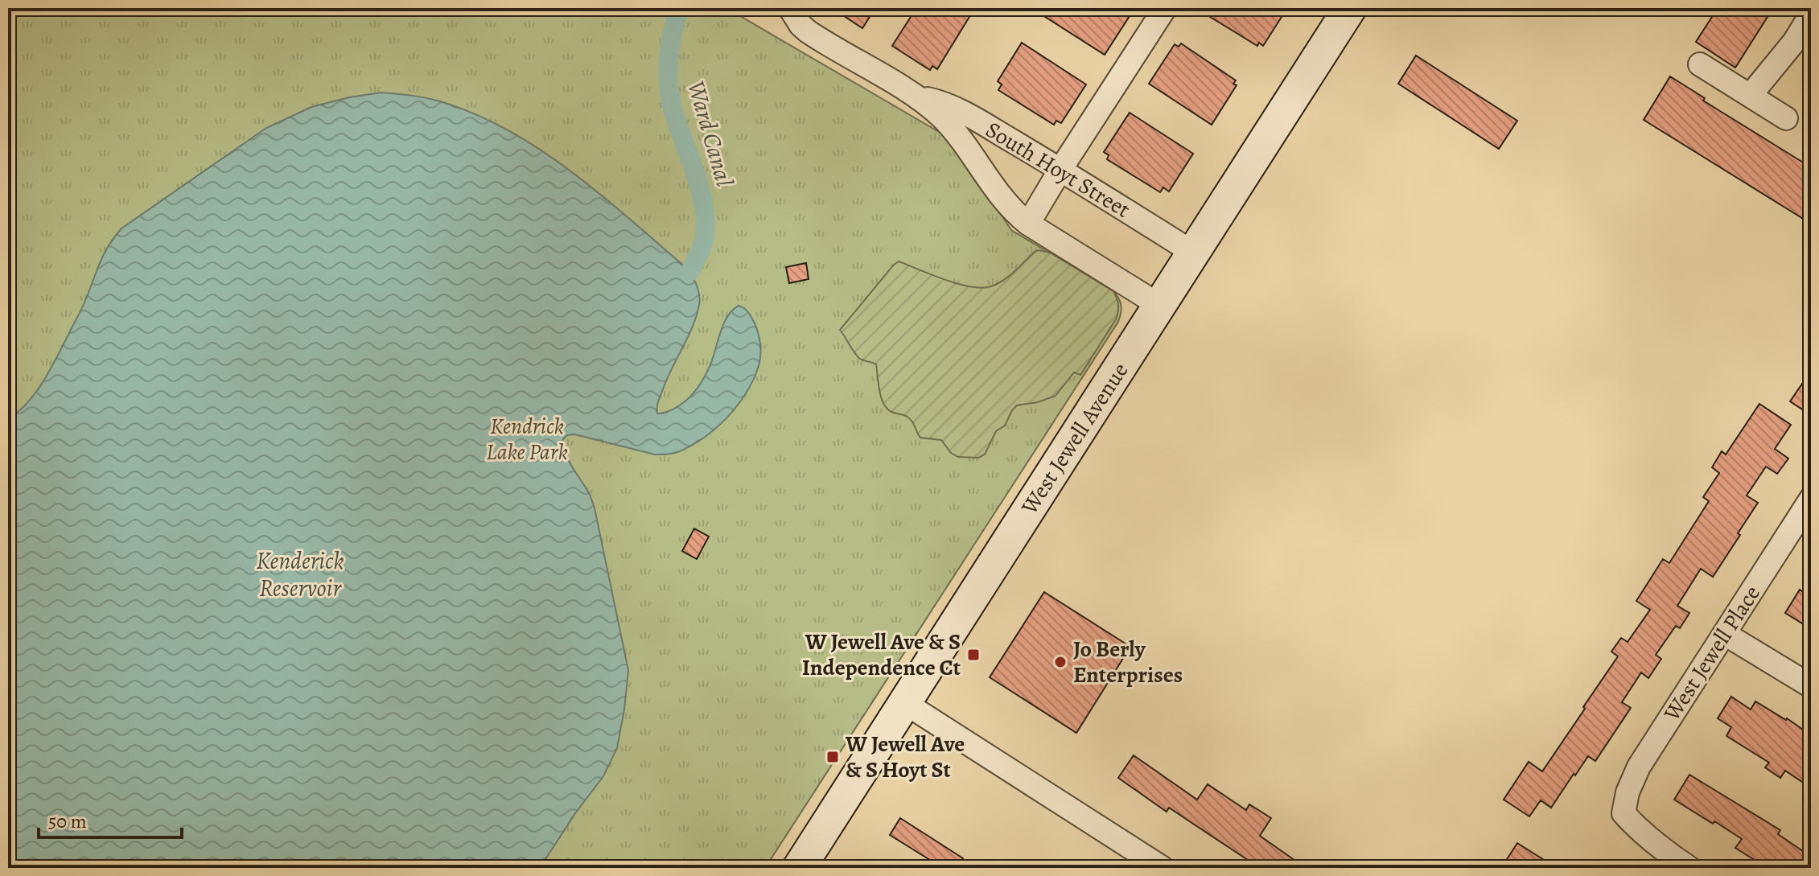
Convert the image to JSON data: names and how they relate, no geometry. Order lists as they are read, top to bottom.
{
  "streets": {
    "main road": ["West Jewell Avenue"],
    "street": ["South Hoyt Street", "West Jewell Place"]
  },
  "crossings": [
    ["South Hoyt Street", "West Jewell Avenue"]
  ],
  "water": ["Ward Canal", "Kenderick Reservoir"],
  "parks": ["Kendrick Lake Park"],
  "places": {
    "transit": ["W Jewell Ave & S Independence Ct", "W Jewell Ave & S Hoyt St"],
    "other": ["Jo Berly Enterprises"]
  },
  "scale_bar": "50 m"
}
